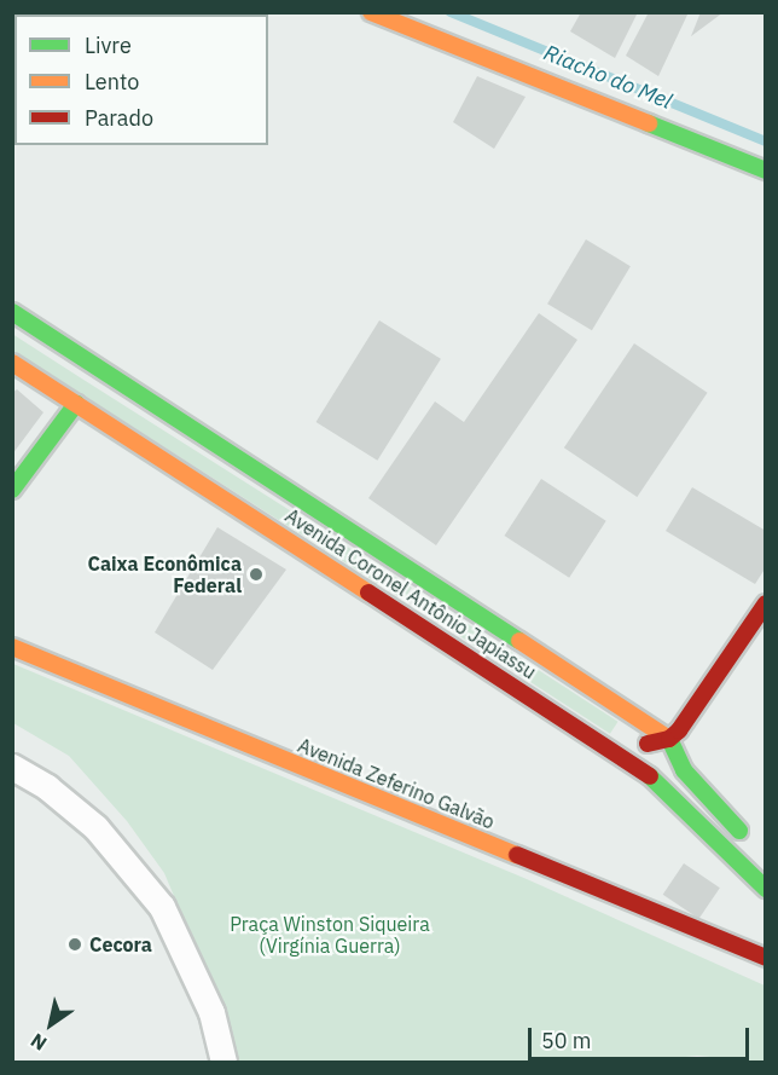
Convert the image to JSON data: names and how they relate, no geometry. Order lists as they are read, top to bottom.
{
  "streets": {
    "street": ["Avenida Coronel Antônio Japiassu", "Avenida Zeferino Galvão"]
  },
  "water": ["Riacho do Mel"],
  "parks": ["Praça Winston Siqueira (Virgínia Guerra)"],
  "places": ["Caixa Econômica Federal", "Cecora"],
  "legend": ["Livre", "Lento", "Parado"],
  "scale_bar": "50 m",
  "north": "bottom left"
}
